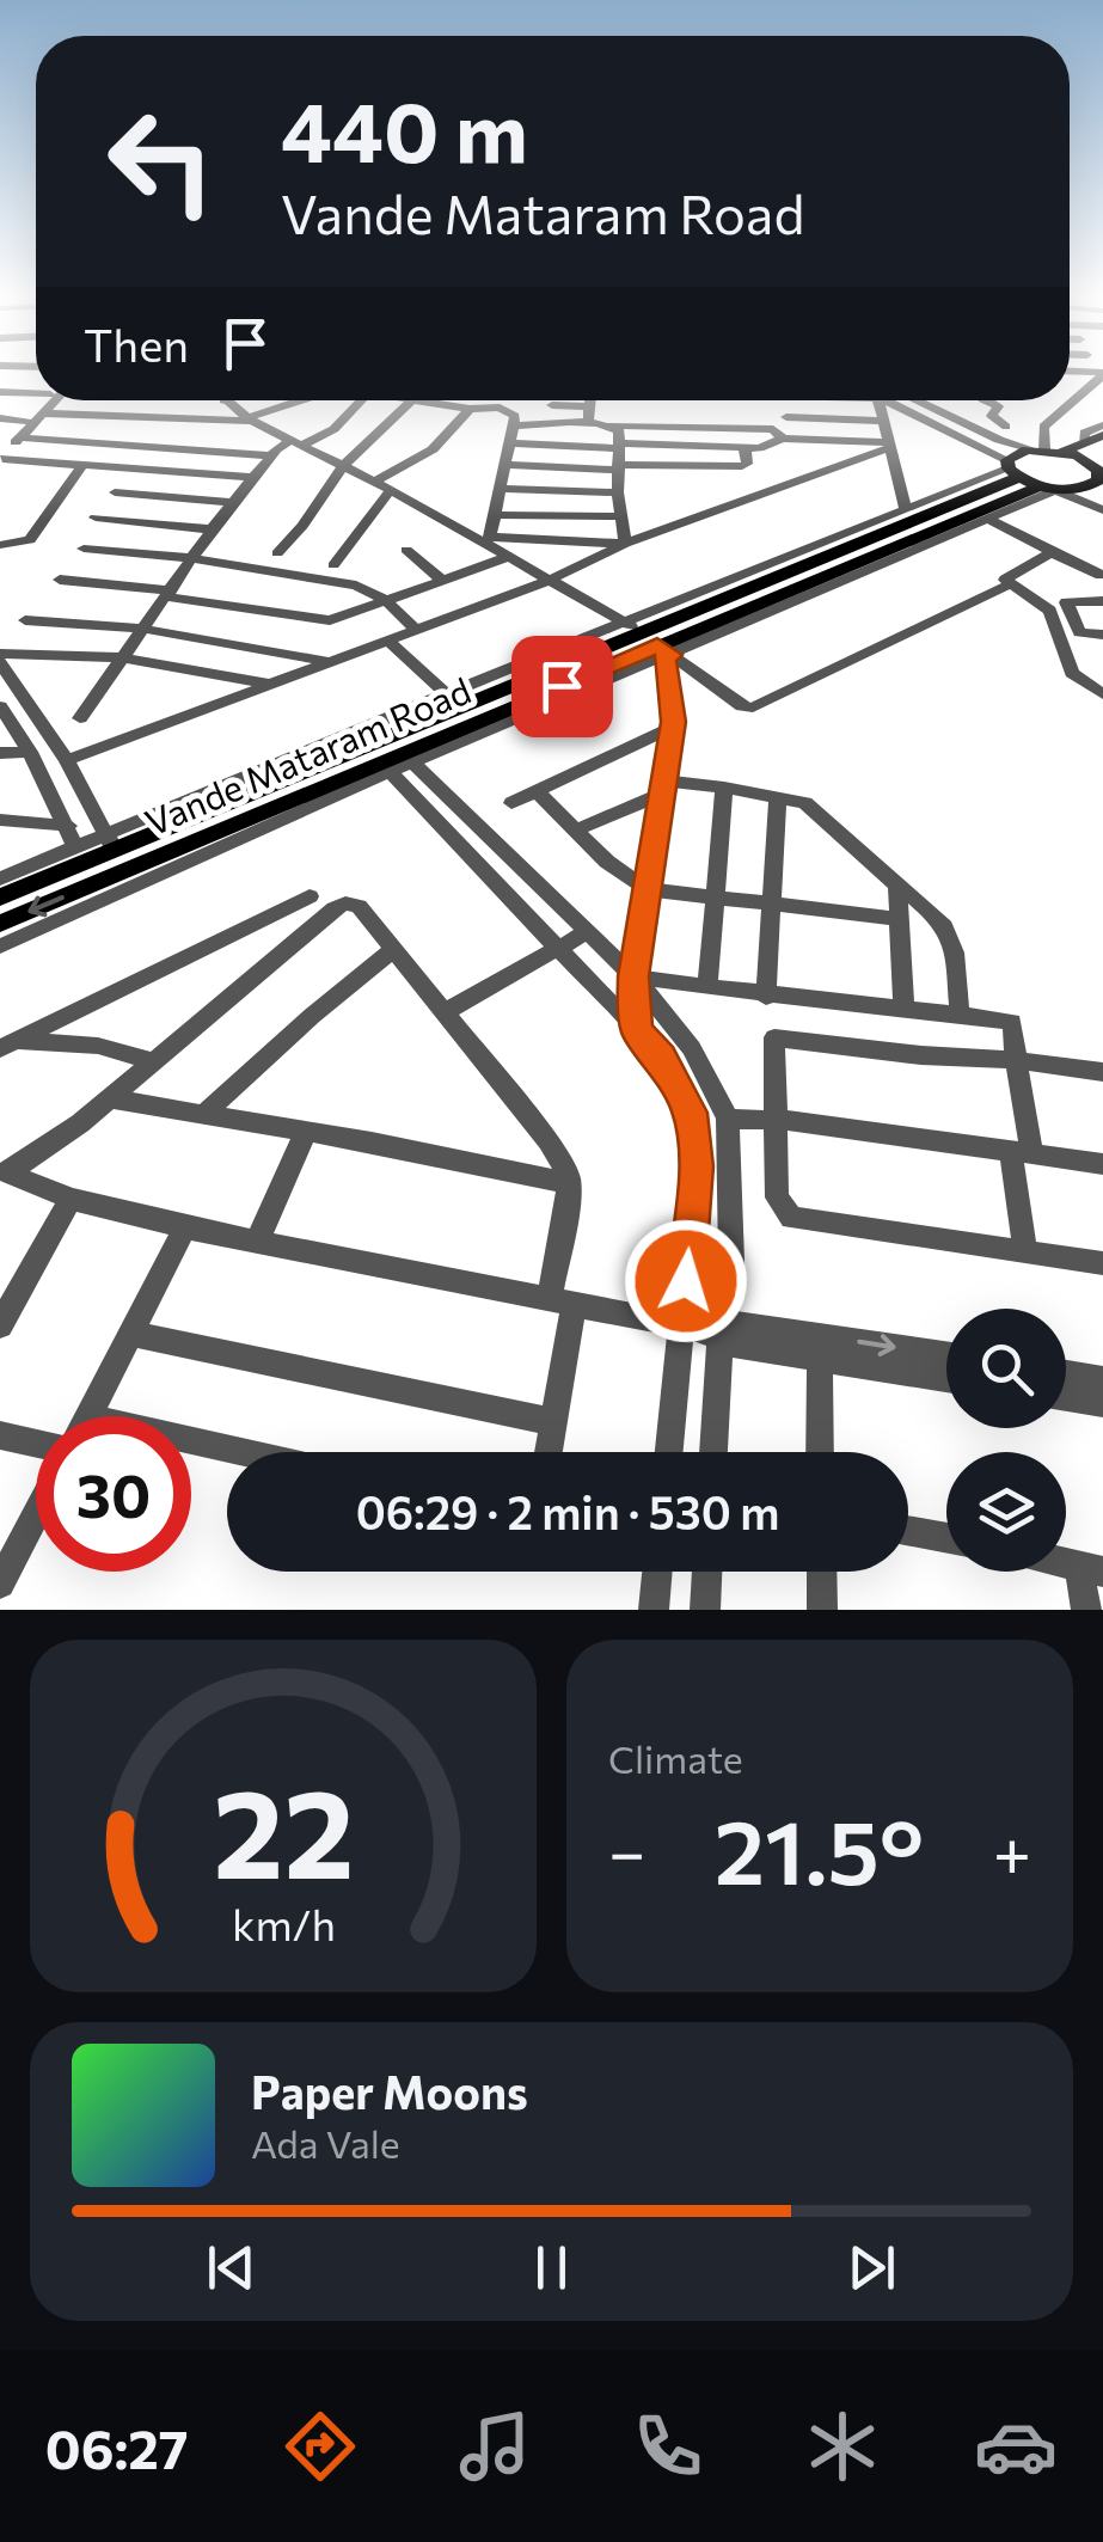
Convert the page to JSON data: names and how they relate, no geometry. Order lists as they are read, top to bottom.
{
  "streets": {
    "main road": ["Vande Mataram Road"]
  },
  "page": {
    "turn": ["440 m", "Vande Mataram Road"],
    "then": "Then",
    "limit": "30",
    "trip": "06:29 · 2 min · 530 m",
    "tile": "Climate",
    "heat": ["−", "21.5°", "+"],
    "song": ["Paper Moons", "Ada Vale"],
    "tabs": "06:27",
    "gauge": ["22", "km/h"]
  }
}
